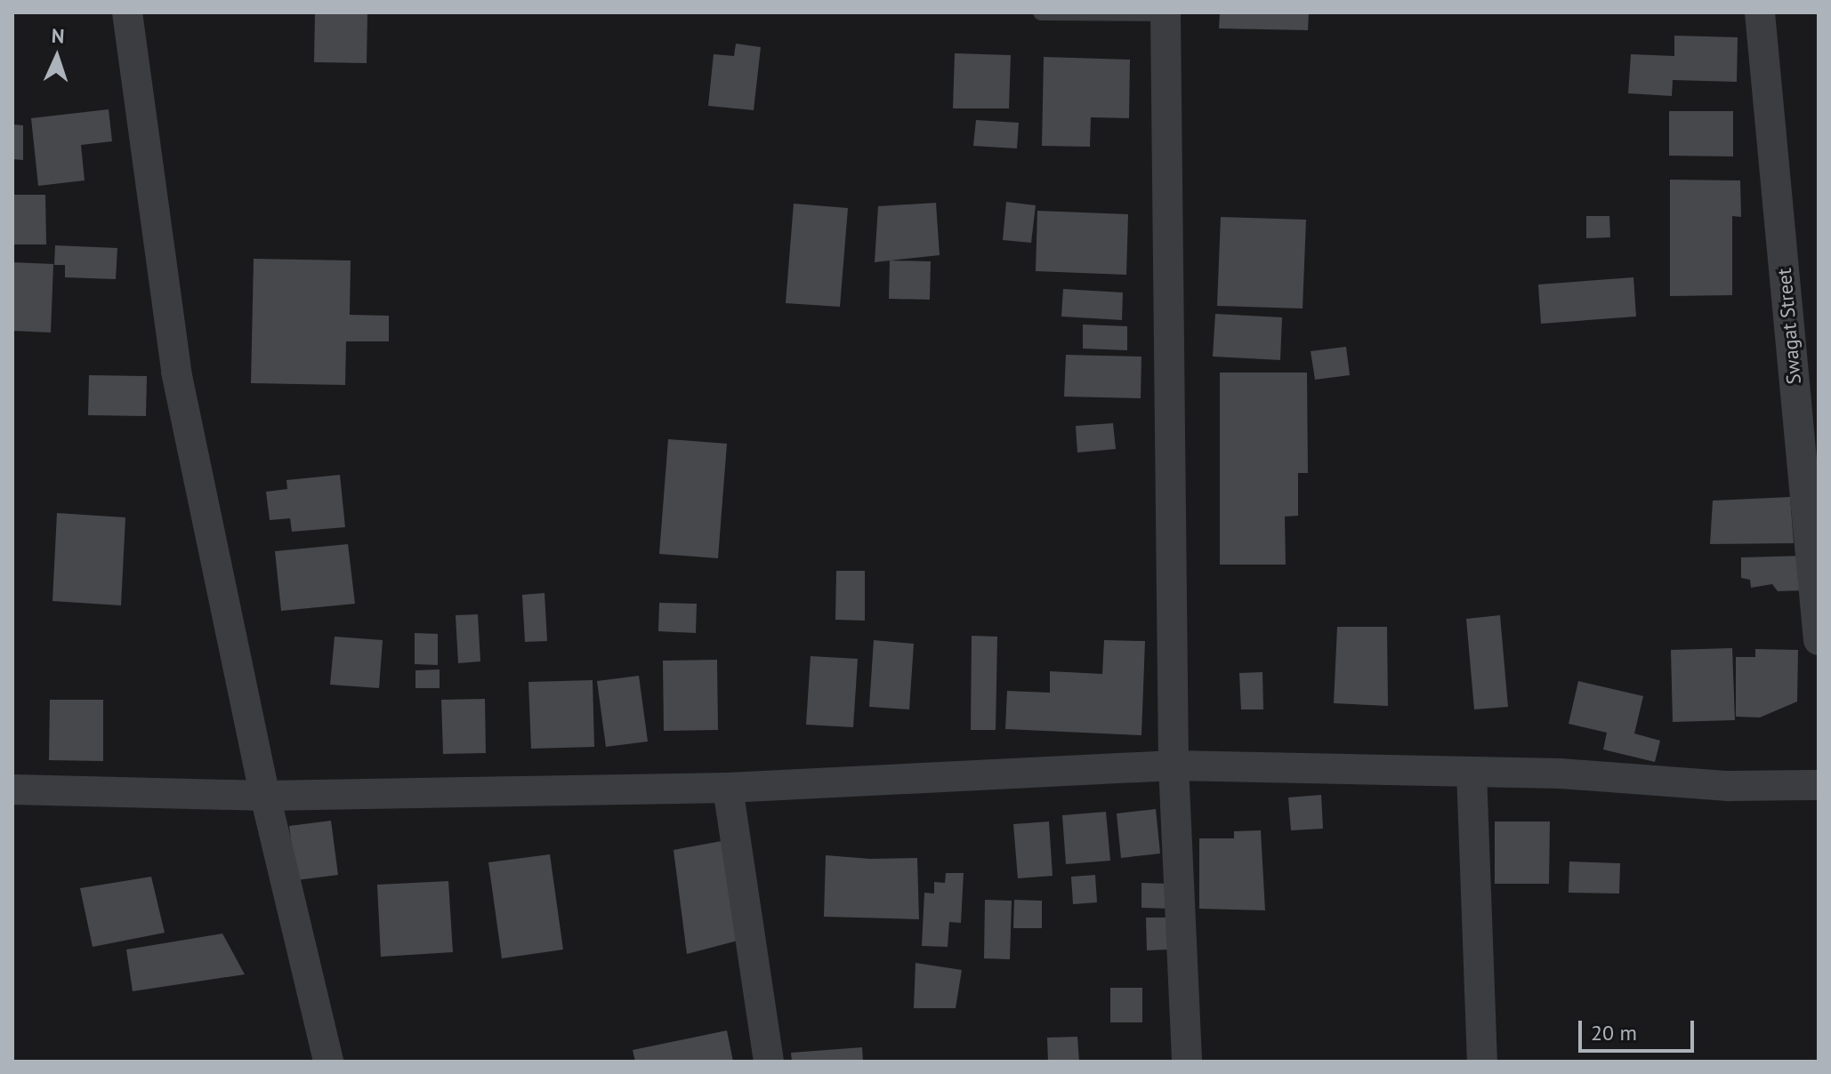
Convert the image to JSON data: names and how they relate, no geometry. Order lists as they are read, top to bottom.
{
  "streets": {
    "street": ["Swagat Street"]
  },
  "scale_bar": "20 m",
  "north": "top"
}
